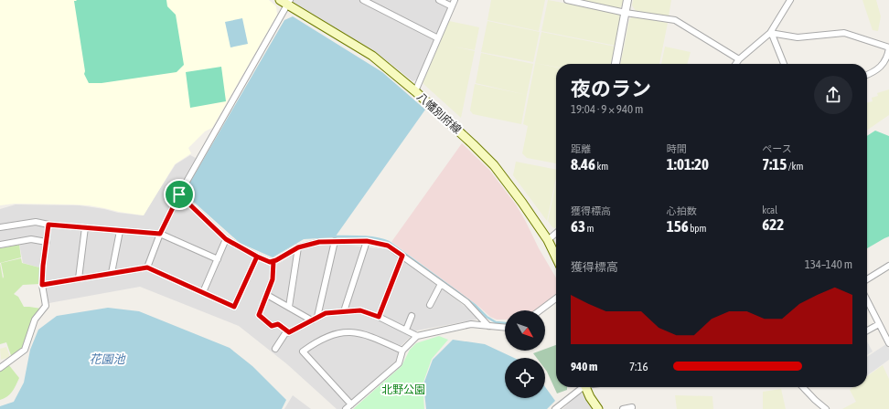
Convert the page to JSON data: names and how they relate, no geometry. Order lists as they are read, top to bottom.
{
  "streets": {
    "main road": ["八幡別府線"]
  },
  "water": ["花園池"],
  "parks": ["北野公園"],
  "north": "bottom right",
  "page": {
    "heading": ["夜のラン", "19:04 · 9 × 940 m"],
    "stats": [
      ["距離", "8.46 km"],
      ["時間", "1:01:20"],
      ["ペース", "7:15 /km"],
      ["獲得標高", "63 m"],
      ["心拍数", "156 bpm"],
      ["kcal", "622"]
    ],
    "chart": ["獲得標高", "134–140 m"],
    "list": [
      {
        "name": "940 m",
        "note": "7:16"
      }
    ]
  }
}
